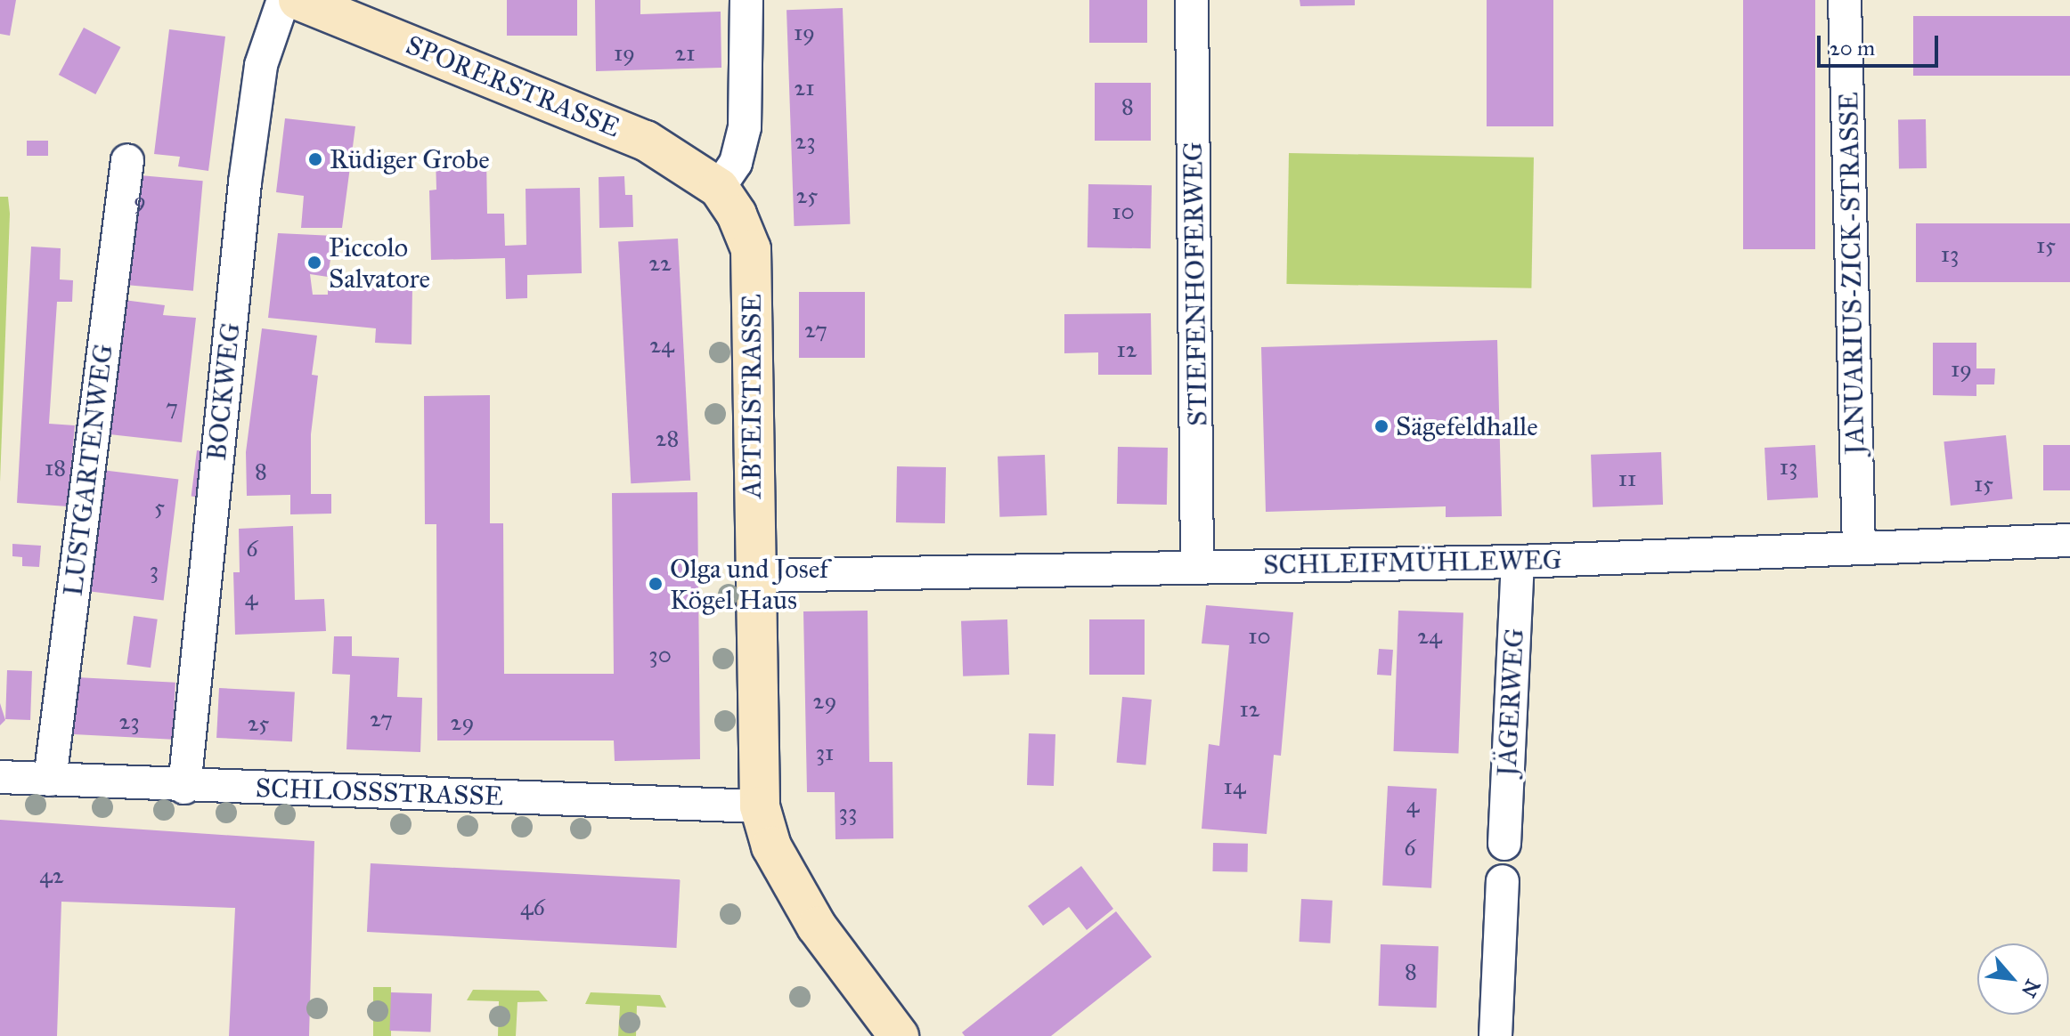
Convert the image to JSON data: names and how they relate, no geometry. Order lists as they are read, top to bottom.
{
  "streets": {
    "main road": ["SPORERSTRASSE", "ABTEISTRASSE"],
    "street": [
      "JANUARIUS-ZICK-STRASSE",
      "STIEFENHOFERWEG",
      "BOCKWEG",
      "LUSTGARTENWEG",
      "SCHLEIFMÜHLEWEG",
      "JÄGERWEG",
      "SCHLOSSSTRASSE"
    ]
  },
  "crossings": [
    ["SPORERSTRASSE", "ABTEISTRASSE"],
    ["JANUARIUS-ZICK-STRASSE", "SCHLEIFMÜHLEWEG"],
    ["STIEFENHOFERWEG", "SCHLEIFMÜHLEWEG"],
    ["BOCKWEG", "SCHLOSSSTRASSE"],
    ["ABTEISTRASSE", "SCHLEIFMÜHLEWEG"],
    ["ABTEISTRASSE", "SCHLOSSSTRASSE"],
    ["LUSTGARTENWEG", "SCHLOSSSTRASSE"],
    ["SCHLEIFMÜHLEWEG", "JÄGERWEG"]
  ],
  "places": [
    "Rüdiger Grobe",
    "Piccolo Salvatore",
    "Sägefeldhalle",
    "Olga und Josef Kögel Haus"
  ],
  "house_numbers": [
    "19",
    "19",
    "21",
    "21",
    "8",
    "23",
    "25",
    "9",
    "10",
    "15",
    "13",
    "22",
    "27",
    "24",
    "12",
    "19",
    "7",
    "28",
    "13",
    "18",
    "8",
    "11",
    "15",
    "5",
    "6",
    "3",
    "4",
    "10",
    "24",
    "30",
    "29",
    "12",
    "27",
    "23",
    "29",
    "25",
    "31",
    "14",
    "4",
    "33",
    "6",
    "42",
    "46",
    "8"
  ],
  "scale_bar": "20 m",
  "north": "bottom right"
}
